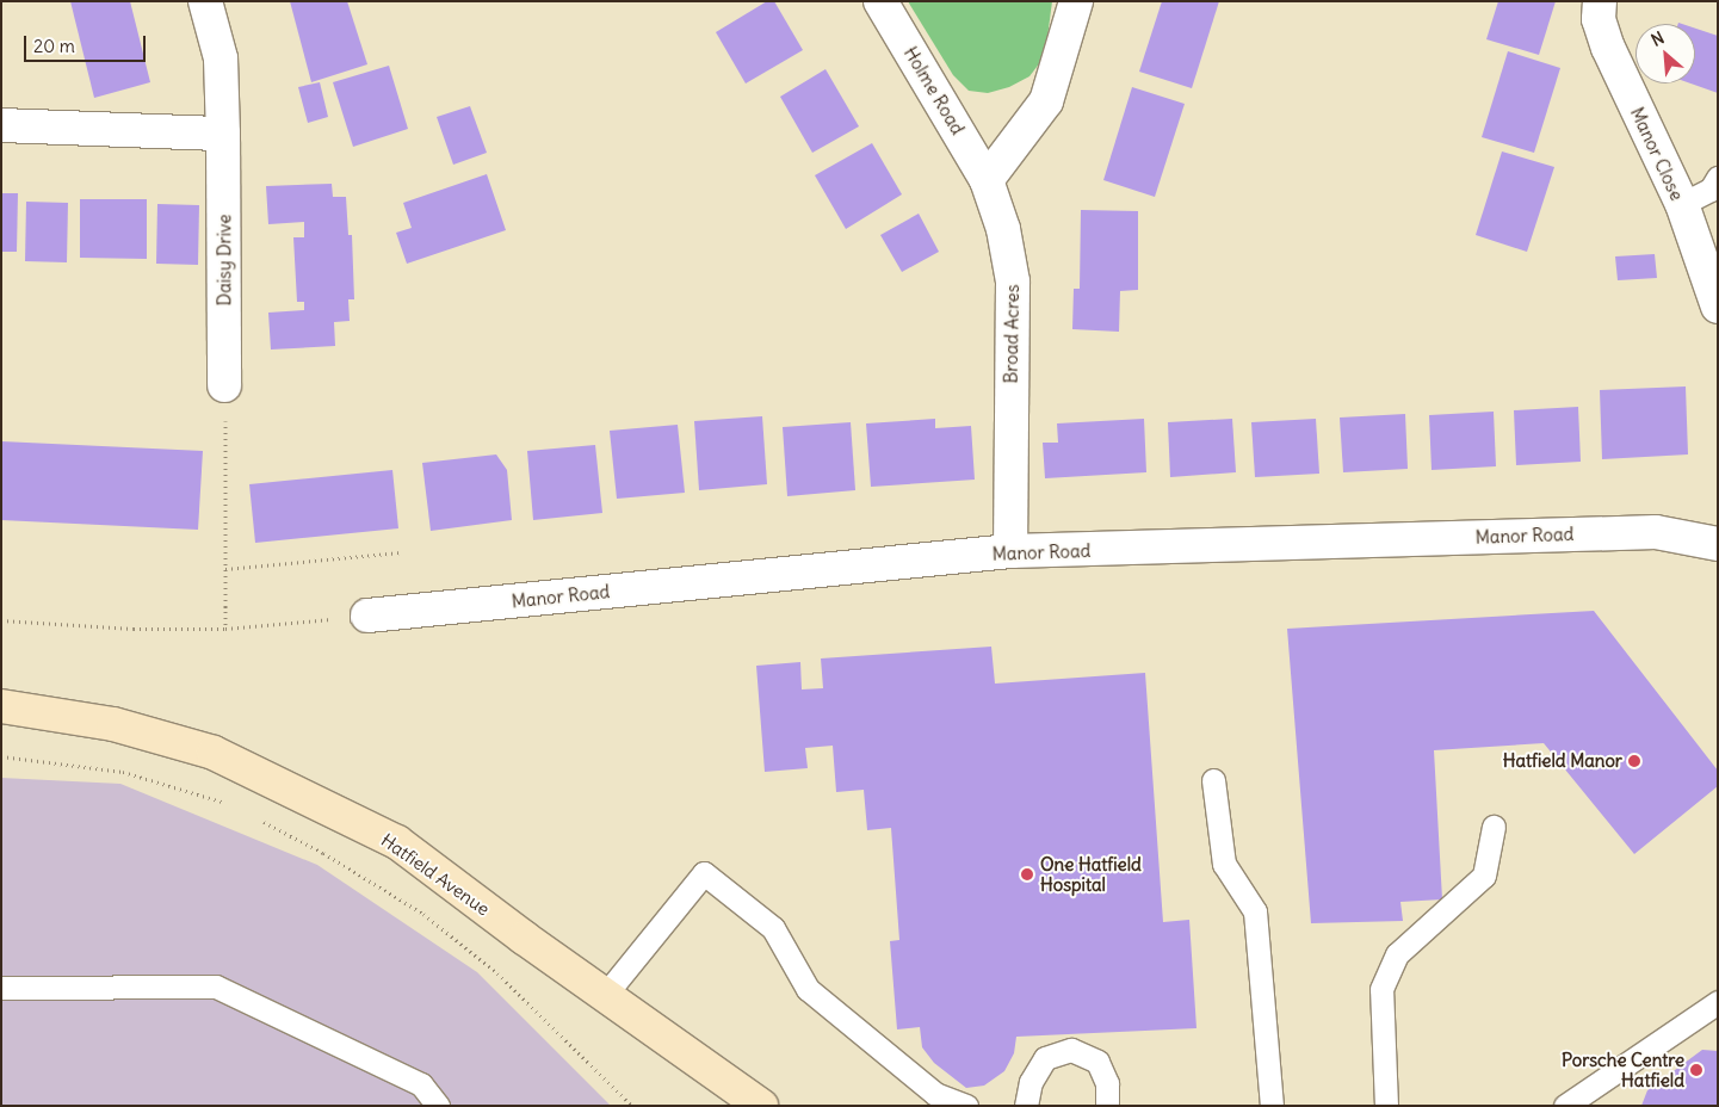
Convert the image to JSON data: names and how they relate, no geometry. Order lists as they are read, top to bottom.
{
  "streets": {
    "street": [
      "Holme Road",
      "Manor Close",
      "Daisy Drive",
      "Broad Acres",
      "Manor Road",
      "Hatfield Avenue"
    ]
  },
  "crossings": [
    ["Holme Road", "Broad Acres"],
    ["Broad Acres", "Manor Road"]
  ],
  "places": ["Hatfield Manor", "One Hatfield Hospital", "Porsche Centre Hatfield"],
  "scale_bar": "20 m",
  "north": "top left"
}
